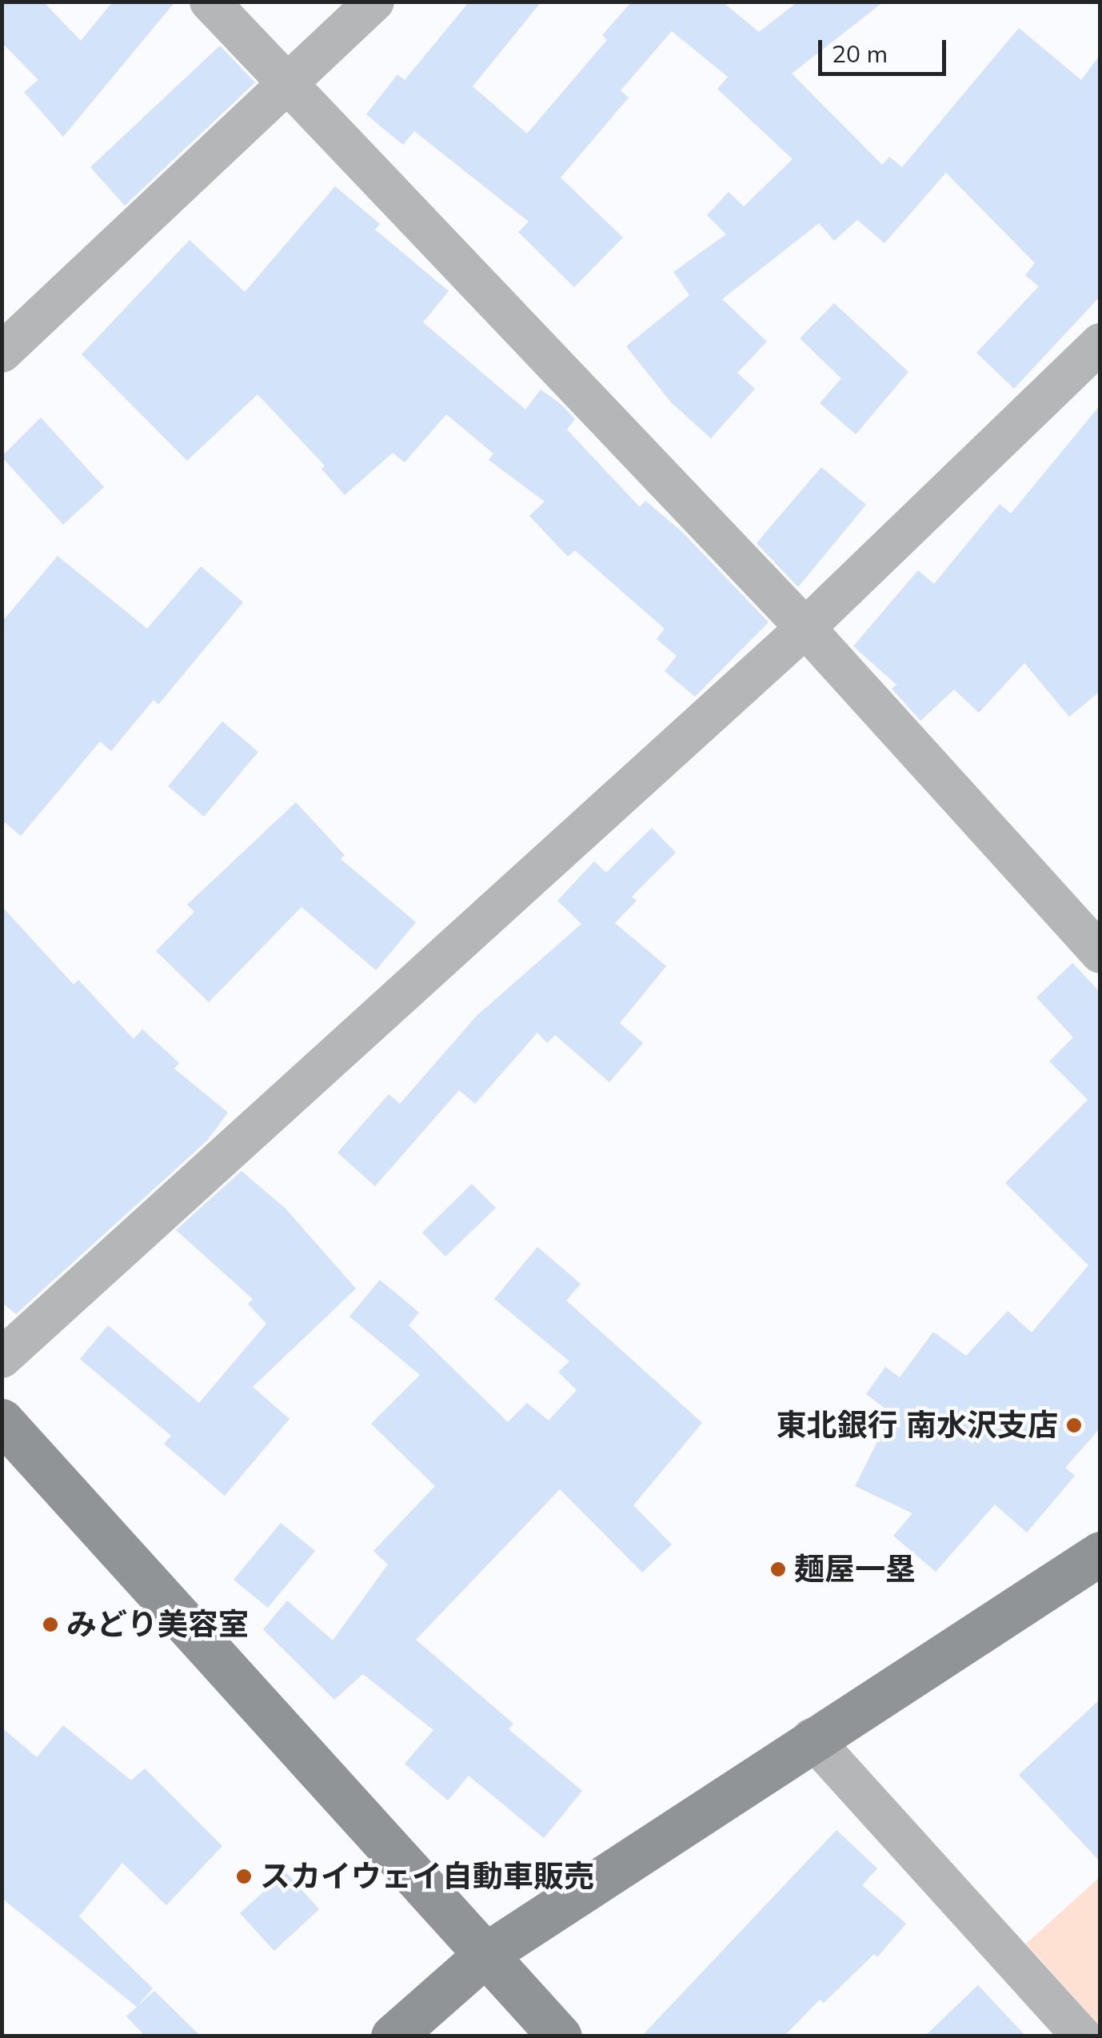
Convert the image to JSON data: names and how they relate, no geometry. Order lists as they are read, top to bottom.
{
  "places": [
    "東北銀行 南水沢支店",
    "麺屋一塁",
    "みどり美容室",
    "スカイウェイ自動車販売"
  ],
  "scale_bar": "20 m"
}
